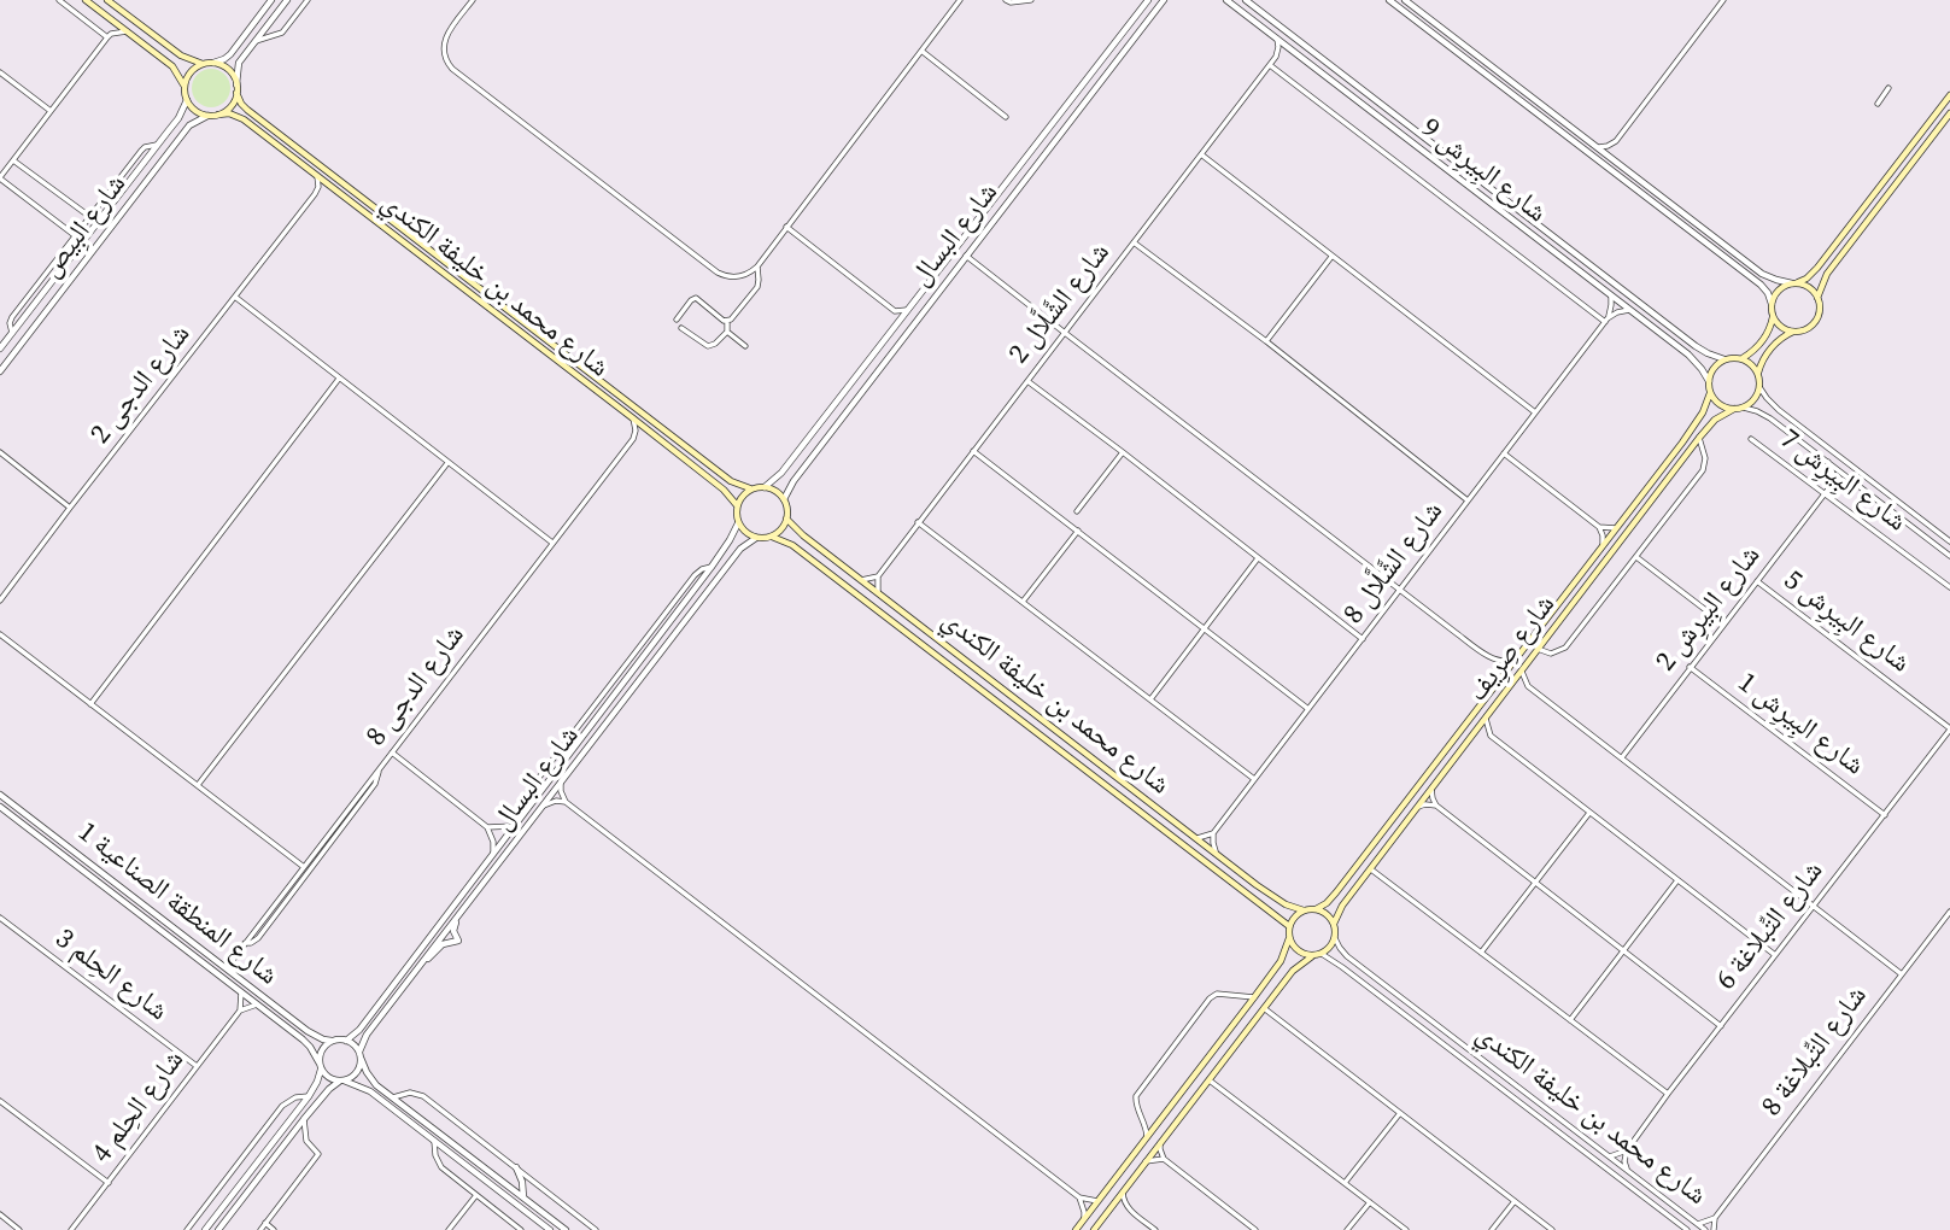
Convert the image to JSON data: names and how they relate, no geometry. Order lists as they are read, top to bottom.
{
  "streets": {
    "main road": ["شارع محمد بن خليفة الكندي", "شارع صِرِيف"],
    "street": [
      "شارع البِيرِش 9",
      "شارع البِيص",
      "شارع البسال",
      "شارع الشَّلَّال 2",
      "شارع الدجى 2",
      "شارع البِيرِش 7",
      "شارع الشَّلَّال 8",
      "شارع البِيرِش 2",
      "شارع البِيرِش 5",
      "شارع الدجى 8",
      "شارع البِيرِش 1",
      "شارع المنطقة الصناعية 1",
      "شارع التِّبلاغة 6",
      "شارع الحِلم 3",
      "شارع التِّبلاغة 8",
      "شارع الحِلم 4"
    ]
  },
  "crossings": [
    ["شارع البِيرِش 9", "شارع الشَّلَّال 8"],
    ["شارع البِيرِش 9", "شارع صِرِيف"],
    ["شارع البِيص", "شارع محمد بن خليفة الكندي"],
    ["شارع البسال", "شارع محمد بن خليفة الكندي"],
    ["شارع البسال", "شارع المنطقة الصناعية 1"],
    ["شارع محمد بن خليفة الكندي", "شارع الدجى 2"],
    ["شارع محمد بن خليفة الكندي", "شارع صِرِيف"],
    ["شارع البِيرِش 7", "شارع البِيرِش 2"],
    ["شارع البِيرِش 2", "شارع البِيرِش 5"],
    ["شارع البِيرِش 2", "شارع البِيرِش 1"],
    ["شارع البِيرِش 5", "شارع التِّبلاغة 6"],
    ["شارع البِيرِش 1", "شارع التِّبلاغة 6"],
    ["شارع الحِلم 3", "شارع الحِلم 4"]
  ]
}
